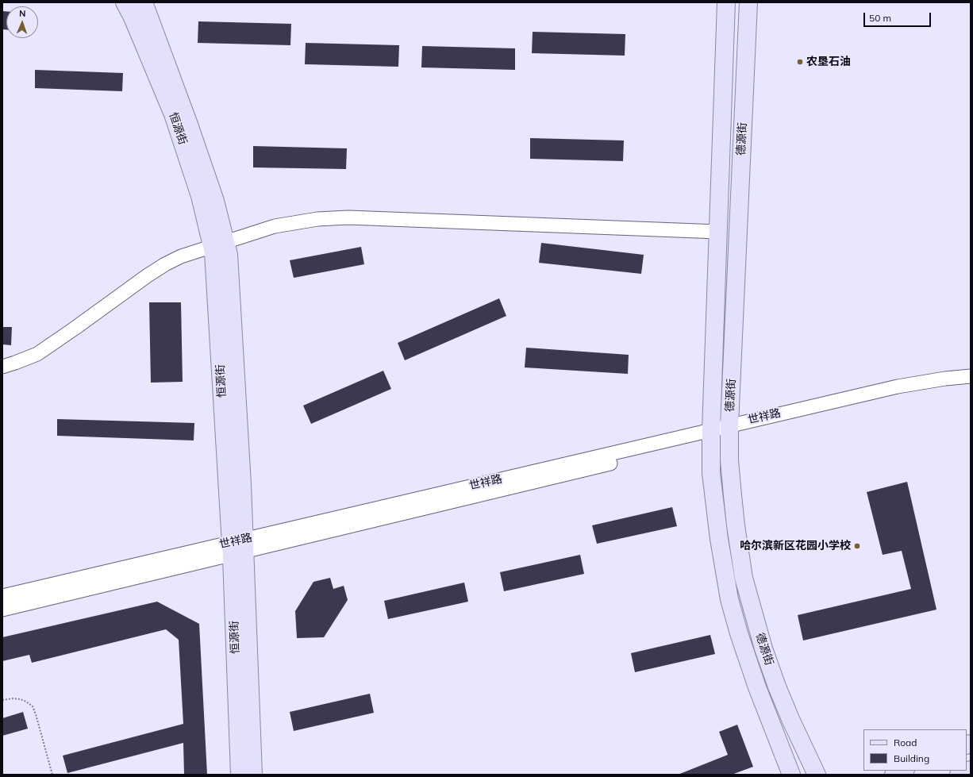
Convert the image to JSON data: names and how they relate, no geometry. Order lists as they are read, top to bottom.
{
  "streets": {
    "main road": ["恒源街", "德源街"],
    "street": ["世祥路"]
  },
  "crossings": [
    ["恒源街", "世祥路"],
    ["德源街", "世祥路"]
  ],
  "places": ["农垦石油", "哈尔滨新区花园小学校"],
  "legend": ["Road", "Building"],
  "scale_bar": "50 m",
  "north": "top"
}
